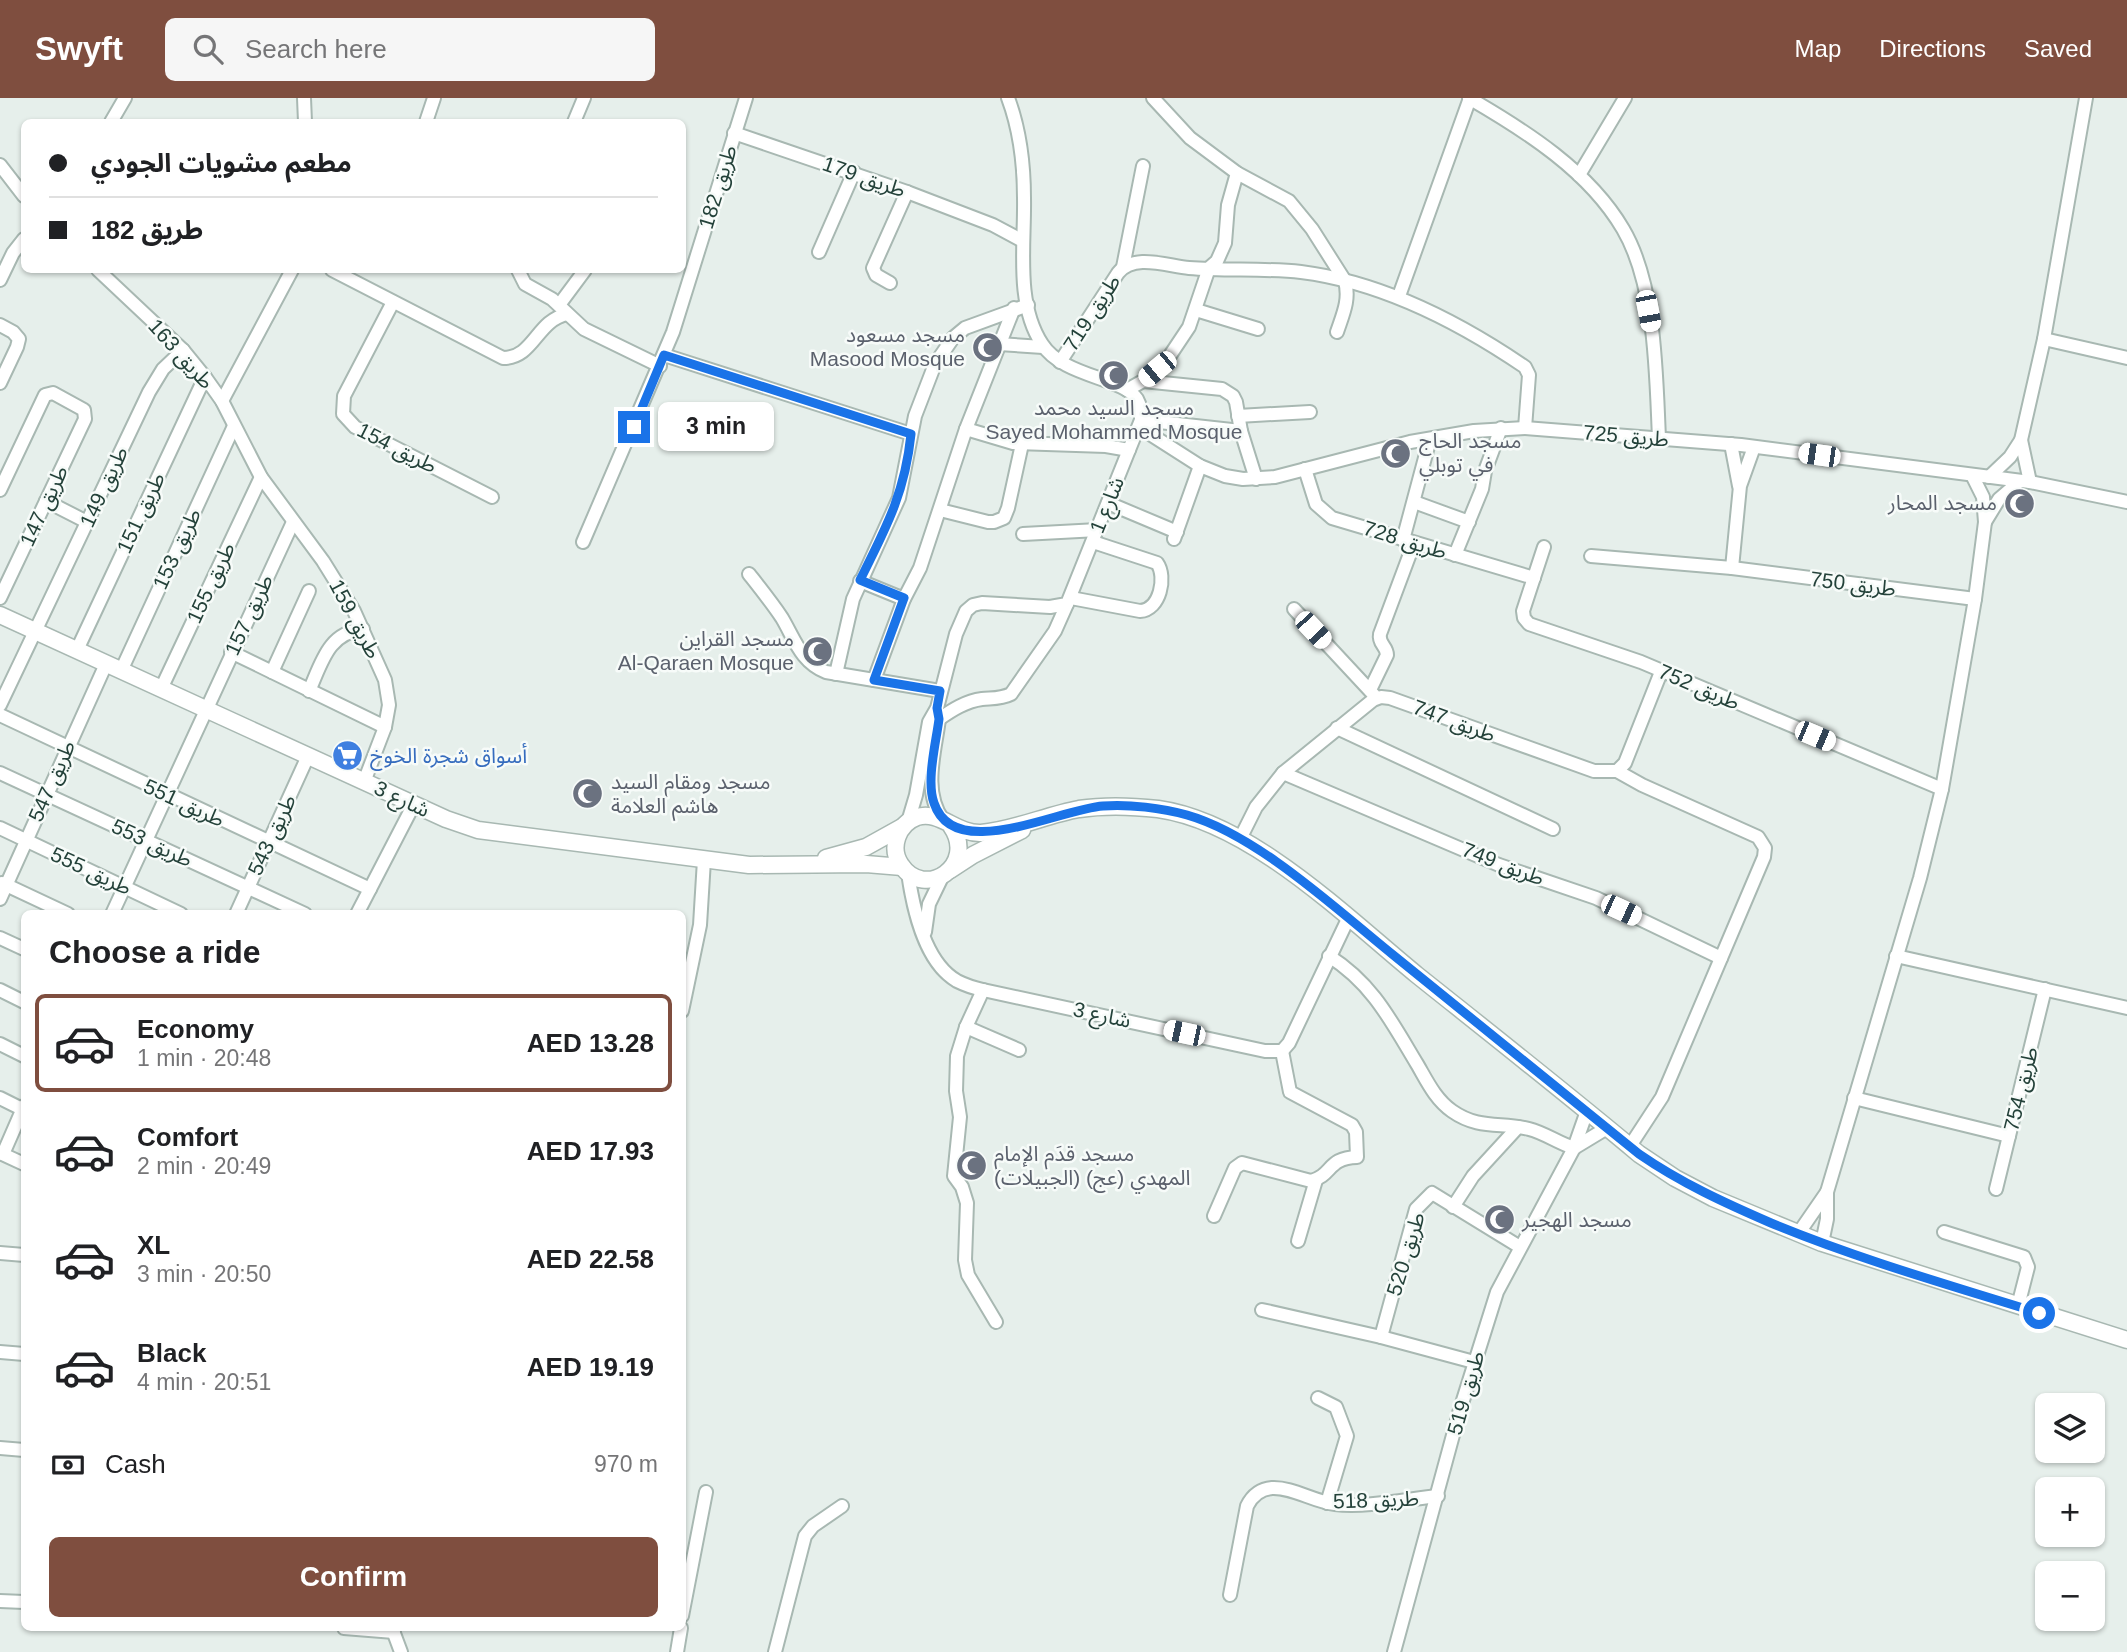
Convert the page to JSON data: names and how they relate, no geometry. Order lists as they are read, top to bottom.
{
  "streets": {
    "street": [
      "طريق 179",
      "طريق 182",
      "طريق 719",
      "طريق 163",
      "طريق 725",
      "طريق 154",
      "طريق 149",
      "شارع 1",
      "طريق 147",
      "طريق 151",
      "طريق 728",
      "طريق 153",
      "طريق 155",
      "طريق 750",
      "طريق 157",
      "طريق 159",
      "طريق 752",
      "طريق 747",
      "طريق 547",
      "شارع 3",
      "طريق 551",
      "طريق 543",
      "طريق 553",
      "طريق 749",
      "طريق 555",
      "طريق 754",
      "طريق 520",
      "طريق 519",
      "طريق 518"
    ]
  },
  "crossings": [
    ["طريق 179", "طريق 182"],
    ["طريق 719", "طريق 725"],
    ["طريق 163", "طريق 149"],
    ["طريق 163", "طريق 151"],
    ["طريق 163", "طريق 153"],
    ["طريق 163", "طريق 155"],
    ["طريق 163", "طريق 157"],
    ["طريق 163", "طريق 159"],
    ["طريق 725", "شارع 1"],
    ["طريق 725", "طريق 728"],
    ["طريق 149", "شارع 3"],
    ["طريق 151", "شارع 3"],
    ["طريق 728", "طريق 752"],
    ["طريق 153", "طريق 547"],
    ["طريق 153", "شارع 3"],
    ["طريق 155", "شارع 3"],
    ["طريق 157", "طريق 159"],
    ["طريق 157", "شارع 3"],
    ["طريق 157", "طريق 551"],
    ["طريق 157", "طريق 553"],
    ["طريق 157", "طريق 555"],
    ["طريق 159", "شارع 3"],
    ["طريق 547", "شارع 3"],
    ["طريق 547", "طريق 551"],
    ["طريق 547", "طريق 553"],
    ["طريق 547", "طريق 555"],
    ["شارع 3", "طريق 543"],
    ["طريق 551", "طريق 543"],
    ["طريق 543", "طريق 553"],
    ["طريق 520", "طريق 519"],
    ["طريق 519", "طريق 518"]
  ],
  "places": {
    "mosque": [
      "مسجد مسعود Masood Mosque",
      "مسجد السيد محمد Sayed Mohammed Mosque",
      "مسجد الحاج في توبلي",
      "مسجد المحار",
      "مسجد القراين Al-Qaraen Mosque",
      "مسجد ومقام السيد هاشم العلامة",
      "مسجد قدَم الإمام المهدي (عج) (الجبيلات)",
      "مسجد الهجير"
    ],
    "supermarket": ["أسواق شجرة الخوخ"]
  },
  "page": {
    "header": "Swyft",
    "search": "Search here",
    "nav": ["Map", "Directions", "Saved"],
    "banner": ["مطعم مشويات الجودي", "طريق 182"],
    "bubble": "3 min",
    "heading": "Choose a ride",
    "list": [
      {
        "name": "Economy",
        "note": "1 min · 20:48",
        "value": "AED 13.28"
      },
      {
        "name": "Comfort",
        "note": "2 min · 20:49",
        "value": "AED 17.93"
      },
      {
        "name": "XL",
        "note": "3 min · 20:50",
        "value": "AED 22.58"
      },
      {
        "name": "Black",
        "note": "4 min · 20:51",
        "value": "AED 19.19"
      }
    ],
    "map_buttons": ["+", "−"],
    "pay": ["Cash", "970 m"],
    "buttons": "Confirm"
  }
}
